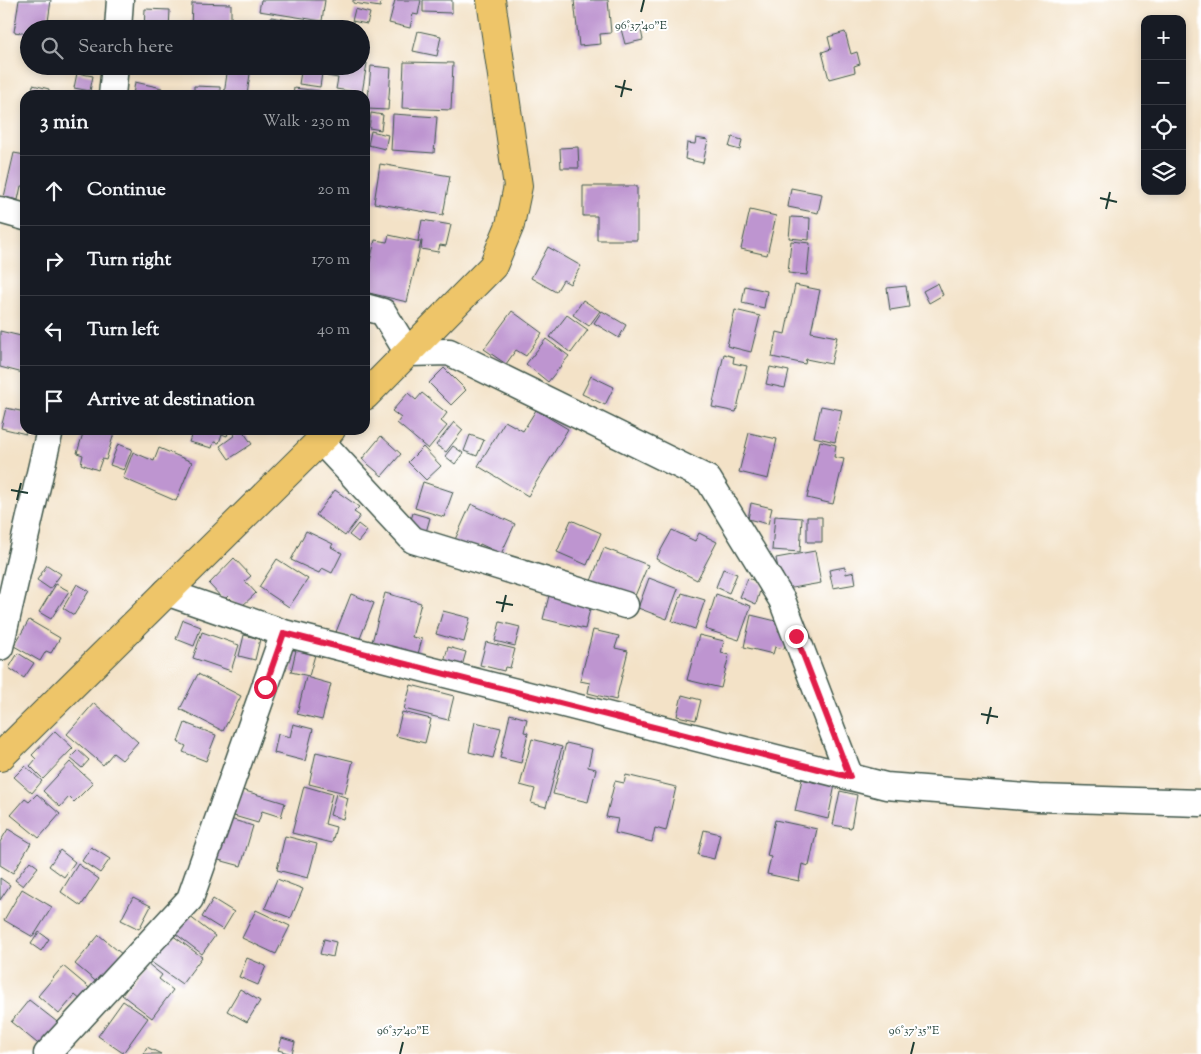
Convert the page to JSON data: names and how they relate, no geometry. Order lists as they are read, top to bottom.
{
  "page": {
    "map_buttons": ["+", "−"],
    "search": "Search here",
    "heading": ["3 min", "Walk · 230 m"],
    "list": [
      ["Continue", "20 m"],
      ["Turn right", "170 m"],
      ["Turn left", "40 m"],
      "Arrive at destination"
    ]
  },
  "coordinates": ["96°37'40\"E", "96°37'35\"E"]
}
